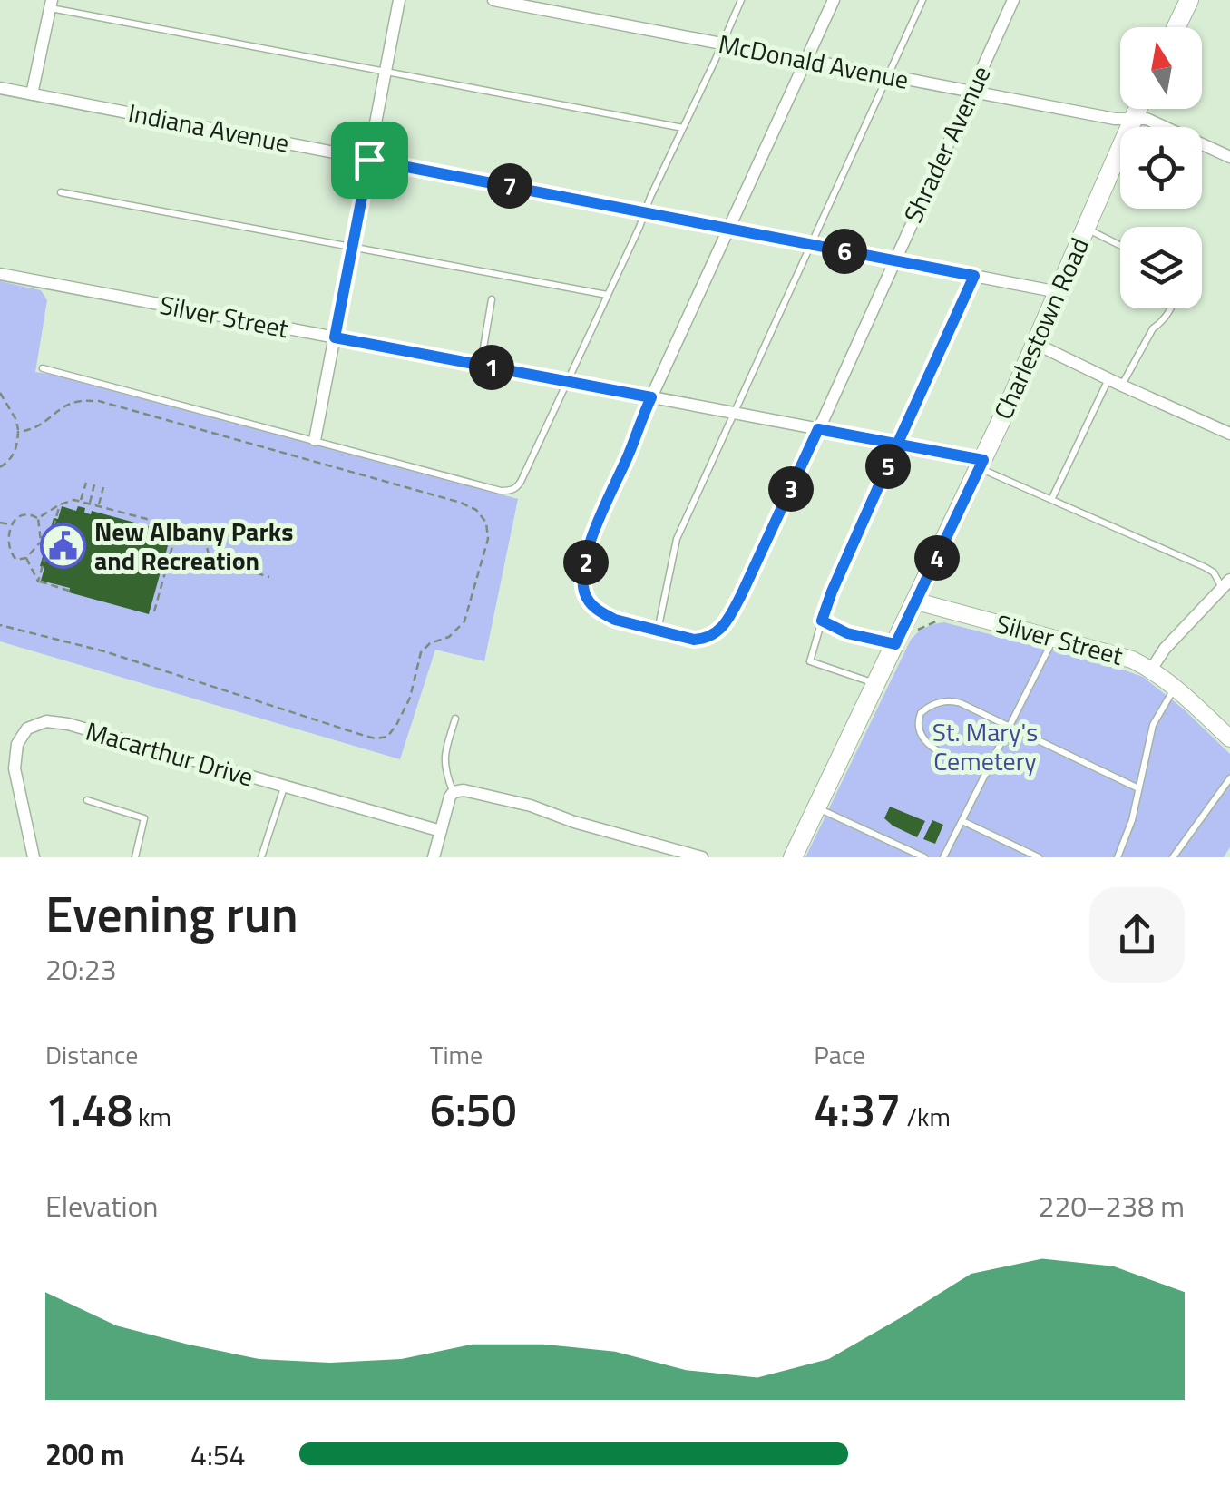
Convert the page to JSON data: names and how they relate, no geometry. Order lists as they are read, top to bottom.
{
  "streets": {
    "main road": ["Silver Street", "Charlestown Road"],
    "street": [
      "McDonald Avenue",
      "Indiana Avenue",
      "Shrader Avenue",
      "Macarthur Drive"
    ]
  },
  "crossings": [
    ["McDonald Avenue", "Shrader Avenue"],
    ["McDonald Avenue", "Charlestown Road"],
    ["Indiana Avenue", "Shrader Avenue"],
    ["Indiana Avenue", "Charlestown Road"],
    ["Shrader Avenue", "Silver Street"],
    ["Silver Street", "Charlestown Road"]
  ],
  "parks": ["St. Mary's Cemetery"],
  "places": {
    "public building": ["New Albany Parks and Recreation"]
  },
  "north": "top",
  "page": {
    "pins": [
      "7",
      "6",
      "1",
      "5",
      "3",
      "4",
      "2"
    ],
    "heading": ["Evening run", "20:23"],
    "stats": [
      ["Distance", "1.48 km"],
      ["Time", "6:50"],
      ["Pace", "4:37 /km"]
    ],
    "chart": ["Elevation", "220–238 m"],
    "list": [
      {
        "name": "200 m",
        "note": "4:54"
      }
    ]
  }
}
